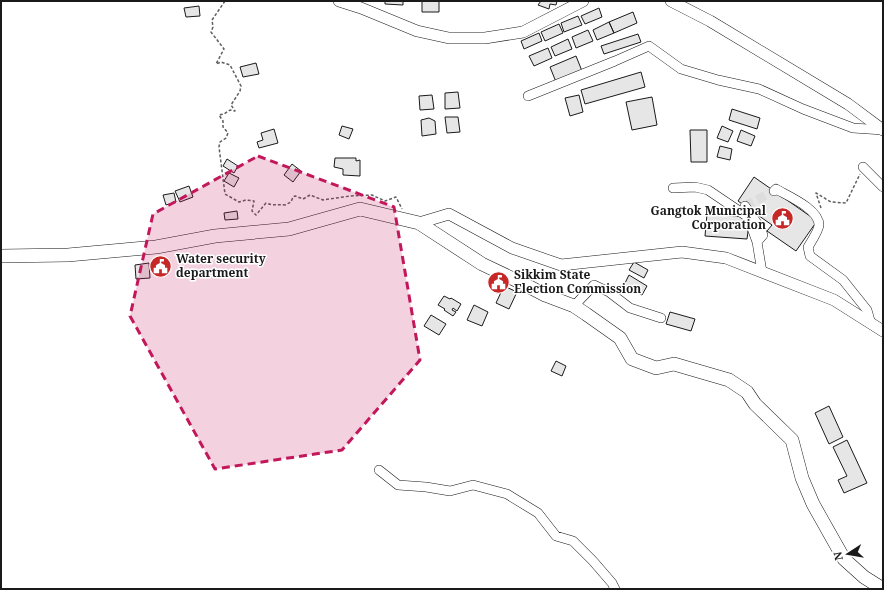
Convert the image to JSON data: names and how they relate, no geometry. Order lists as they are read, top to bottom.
{
  "places": {
    "public building": ["Gangtok Municipal Corporation", "Water security department", "Sikkim State Election Commission"]
  },
  "north": "left"
}
